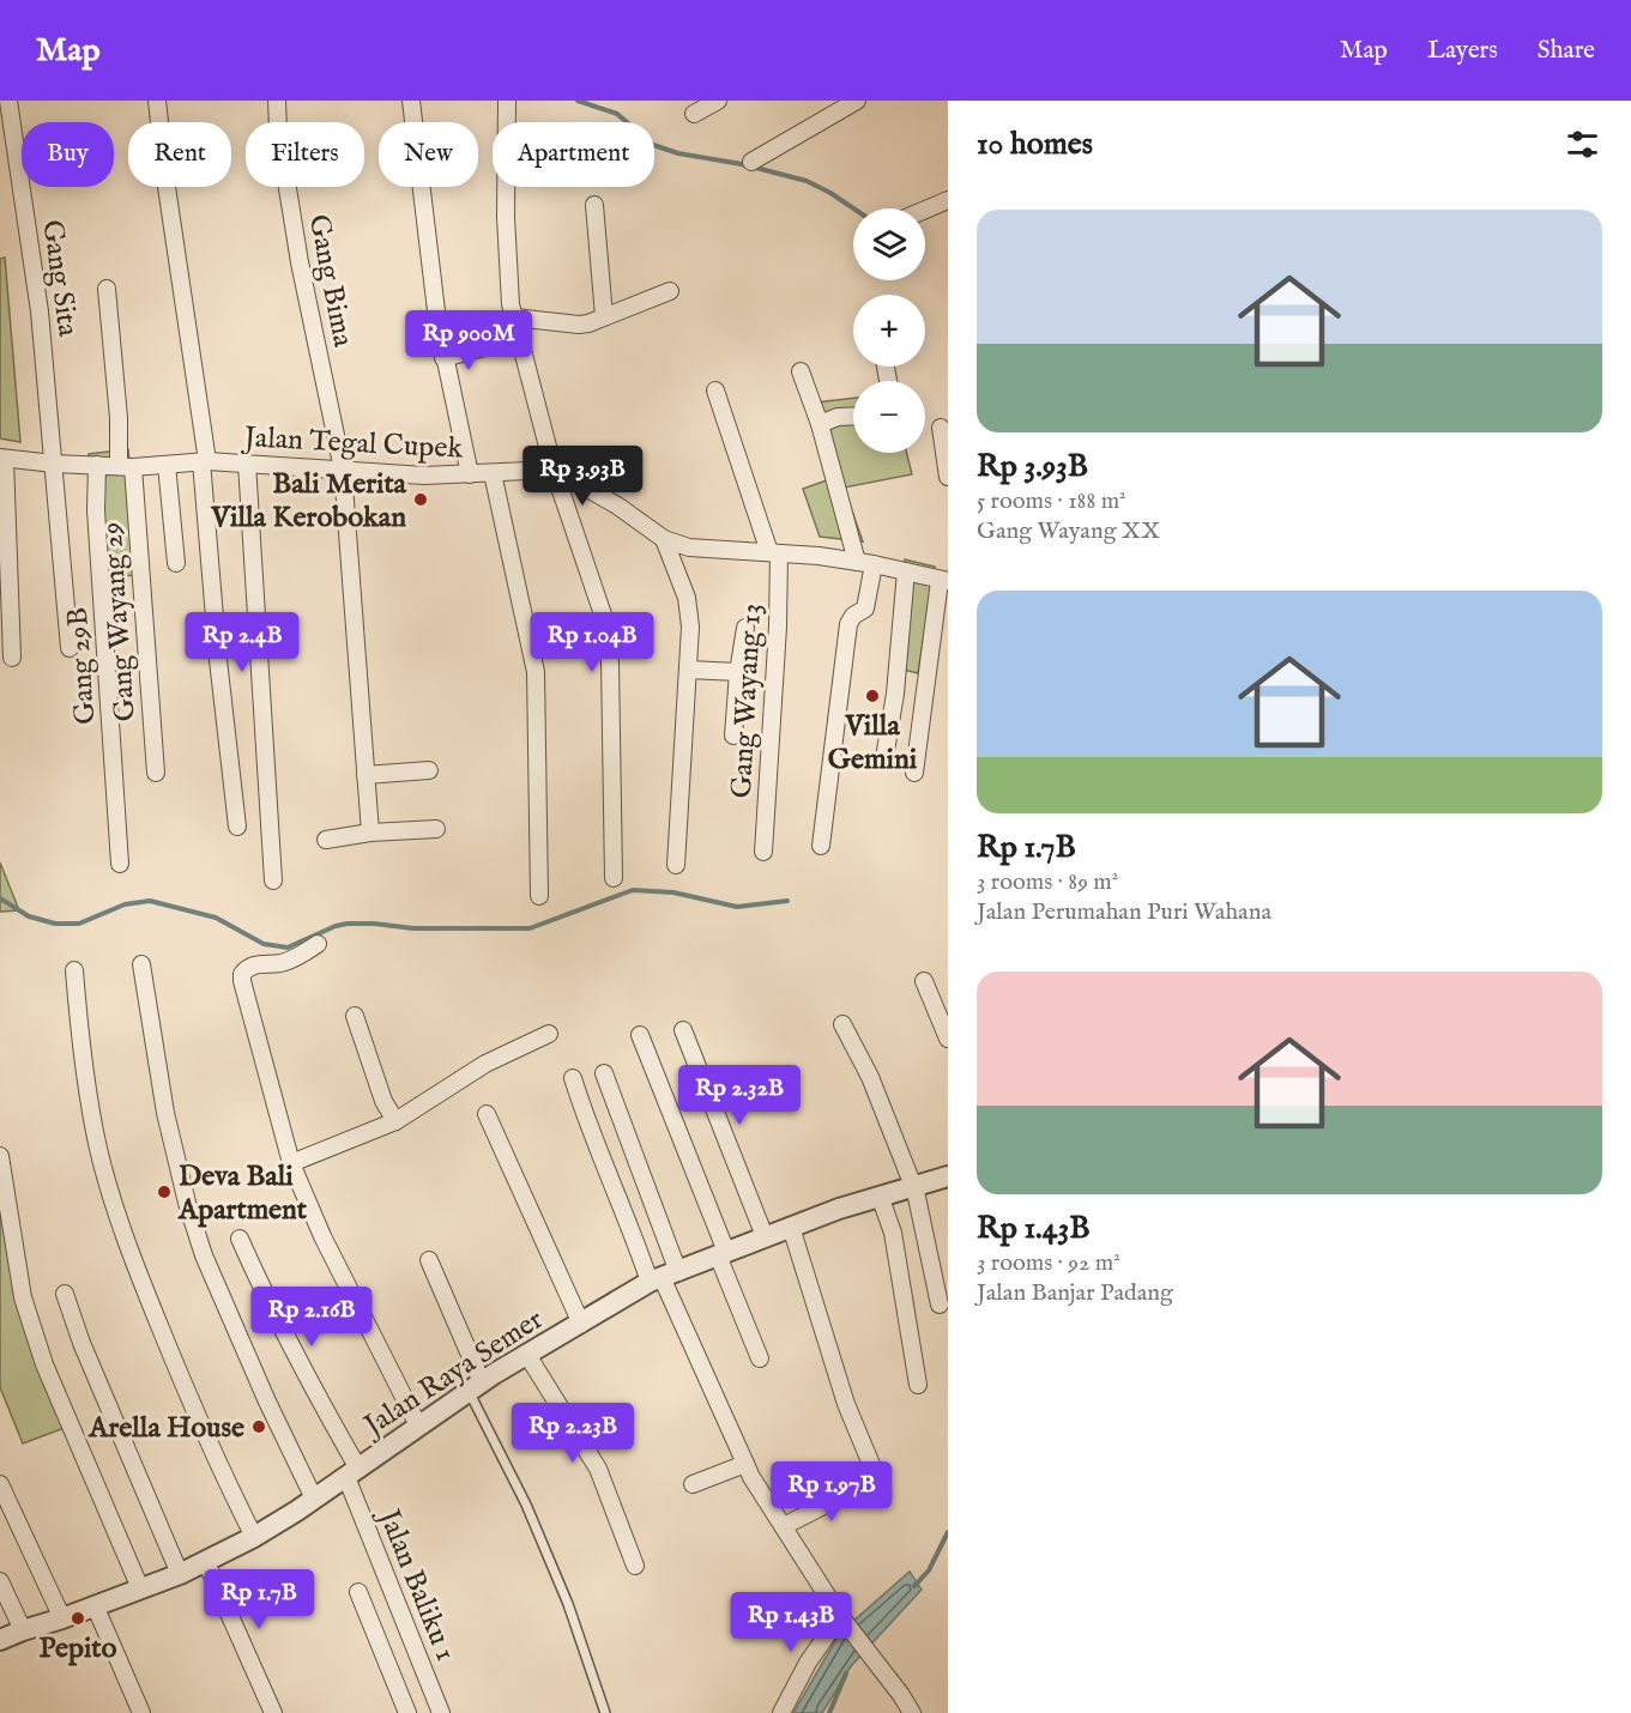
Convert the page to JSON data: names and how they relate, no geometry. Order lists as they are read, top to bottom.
{
  "streets": {
    "street": [
      "Gang Sita",
      "Gang Bima",
      "Jalan Tegal Cupek",
      "Gang Wayang 29",
      "Gang 29B",
      "Gang Wayang 13",
      "Jalan Raya Semer",
      "Jalan Baliku 1"
    ]
  },
  "crossings": [
    ["Gang Sita", "Jalan Tegal Cupek"],
    ["Gang Bima", "Jalan Tegal Cupek"],
    ["Jalan Tegal Cupek", "Gang Wayang 29"],
    ["Jalan Tegal Cupek", "Gang 29B"],
    ["Jalan Raya Semer", "Jalan Baliku 1"]
  ],
  "places": [
    "Bali Merita Villa Kerobokan",
    "Villa Gemini",
    "Deva Bali Apartment",
    "Arella House",
    "Pepito"
  ],
  "page": {
    "header": "Map",
    "nav": ["Map", "Layers", "Share"],
    "heading": "10 homes",
    "chip": [
      "Buy",
      "Rent",
      "Filters",
      "New",
      "Apartment"
    ],
    "list": [
      {
        "name": "Rp 3.93B",
        "note": "5 rooms · 188 m² · Gang Wayang XX"
      },
      {
        "name": "Rp 1.7B",
        "note": "3 rooms · 89 m² · Jalan Perumahan Puri Wahana"
      },
      {
        "name": "Rp 1.43B",
        "note": "3 rooms · 92 m² · Jalan Banjar Padang"
      }
    ],
    "map_buttons": ["+", "−"],
    "price": [
      "Rp 900M",
      "Rp 3.93B",
      "Rp 2.4B",
      "Rp 1.04B",
      "Rp 2.32B",
      "Rp 2.16B",
      "Rp 2.23B",
      "Rp 1.97B",
      "Rp 1.7B",
      "Rp 1.43B"
    ]
  }
}
